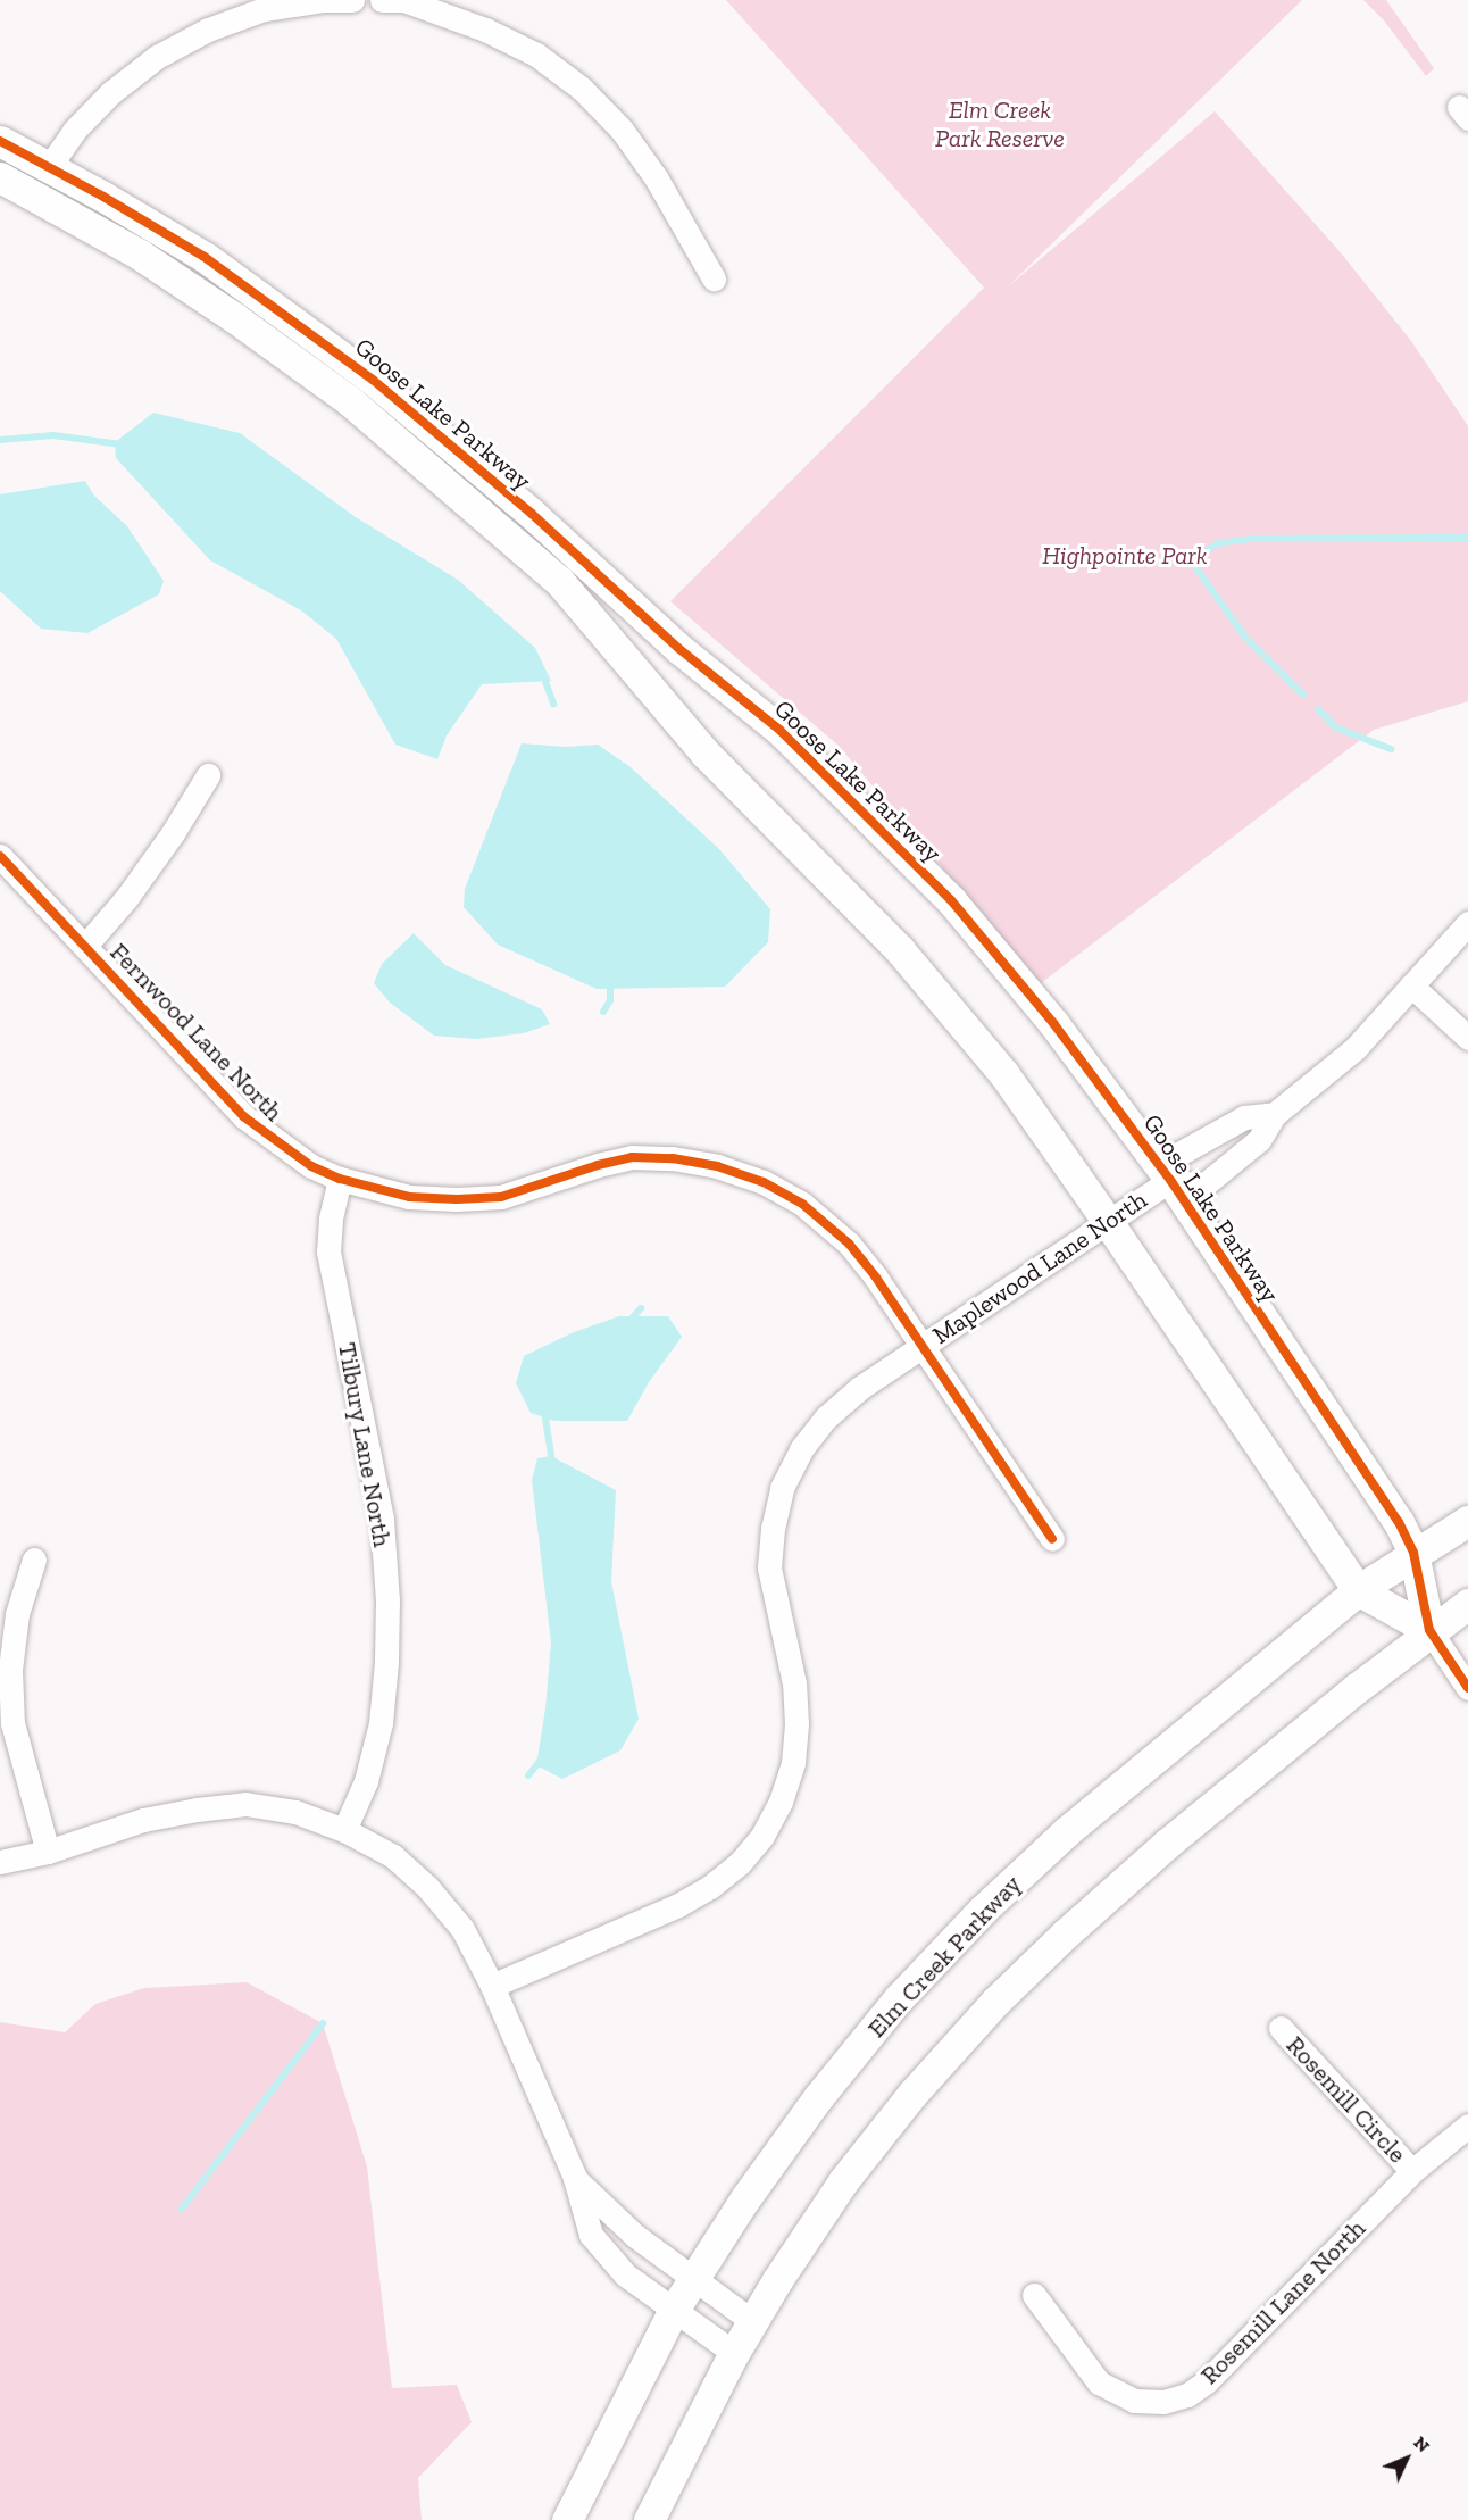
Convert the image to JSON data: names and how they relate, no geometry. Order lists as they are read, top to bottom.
{
  "streets": {
    "street": [
      "Goose Lake Parkway",
      "Fernwood Lane North",
      "Maplewood Lane North",
      "Tilbury Lane North",
      "Elm Creek Parkway",
      "Rosemill Circle",
      "Rosemill Lane North"
    ]
  },
  "crossings": [
    ["Goose Lake Parkway", "Maplewood Lane North"],
    ["Goose Lake Parkway", "Elm Creek Parkway"],
    ["Fernwood Lane North", "Maplewood Lane North"],
    ["Fernwood Lane North", "Tilbury Lane North"],
    ["Rosemill Circle", "Rosemill Lane North"]
  ],
  "parks": ["Elm Creek Park Reserve", "Highpointe Park"],
  "north": "top right"
}
